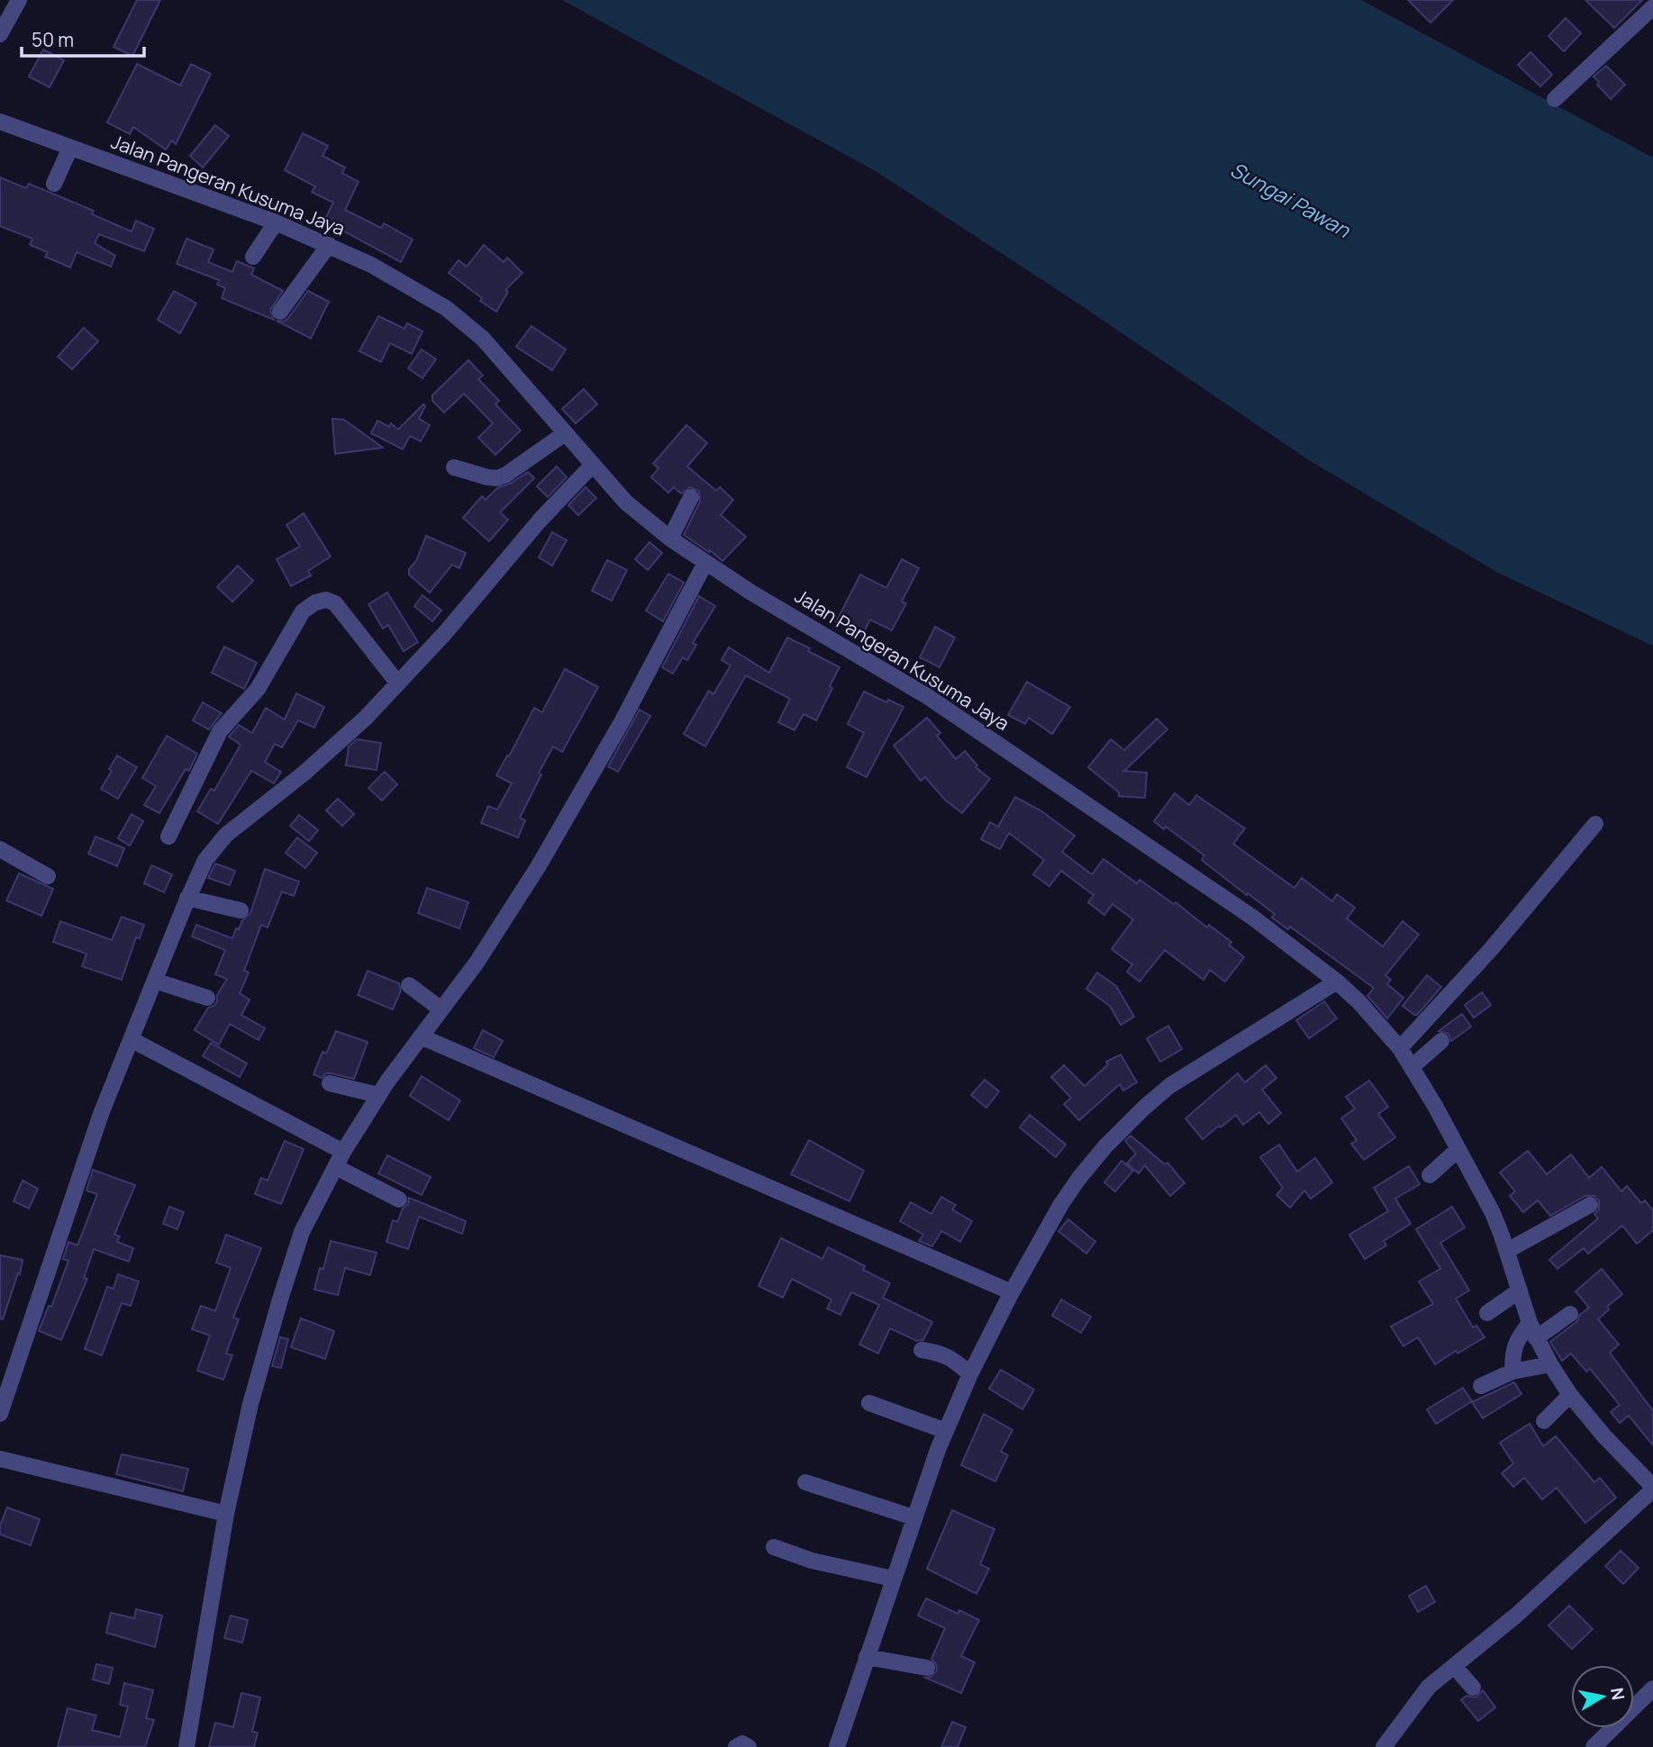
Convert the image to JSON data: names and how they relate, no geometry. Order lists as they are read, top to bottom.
{
  "streets": {
    "street": ["Jalan Pangeran Kusuma Jaya"]
  },
  "water": ["Sungai Pawan"],
  "scale_bar": "50 m",
  "north": "right"
}
